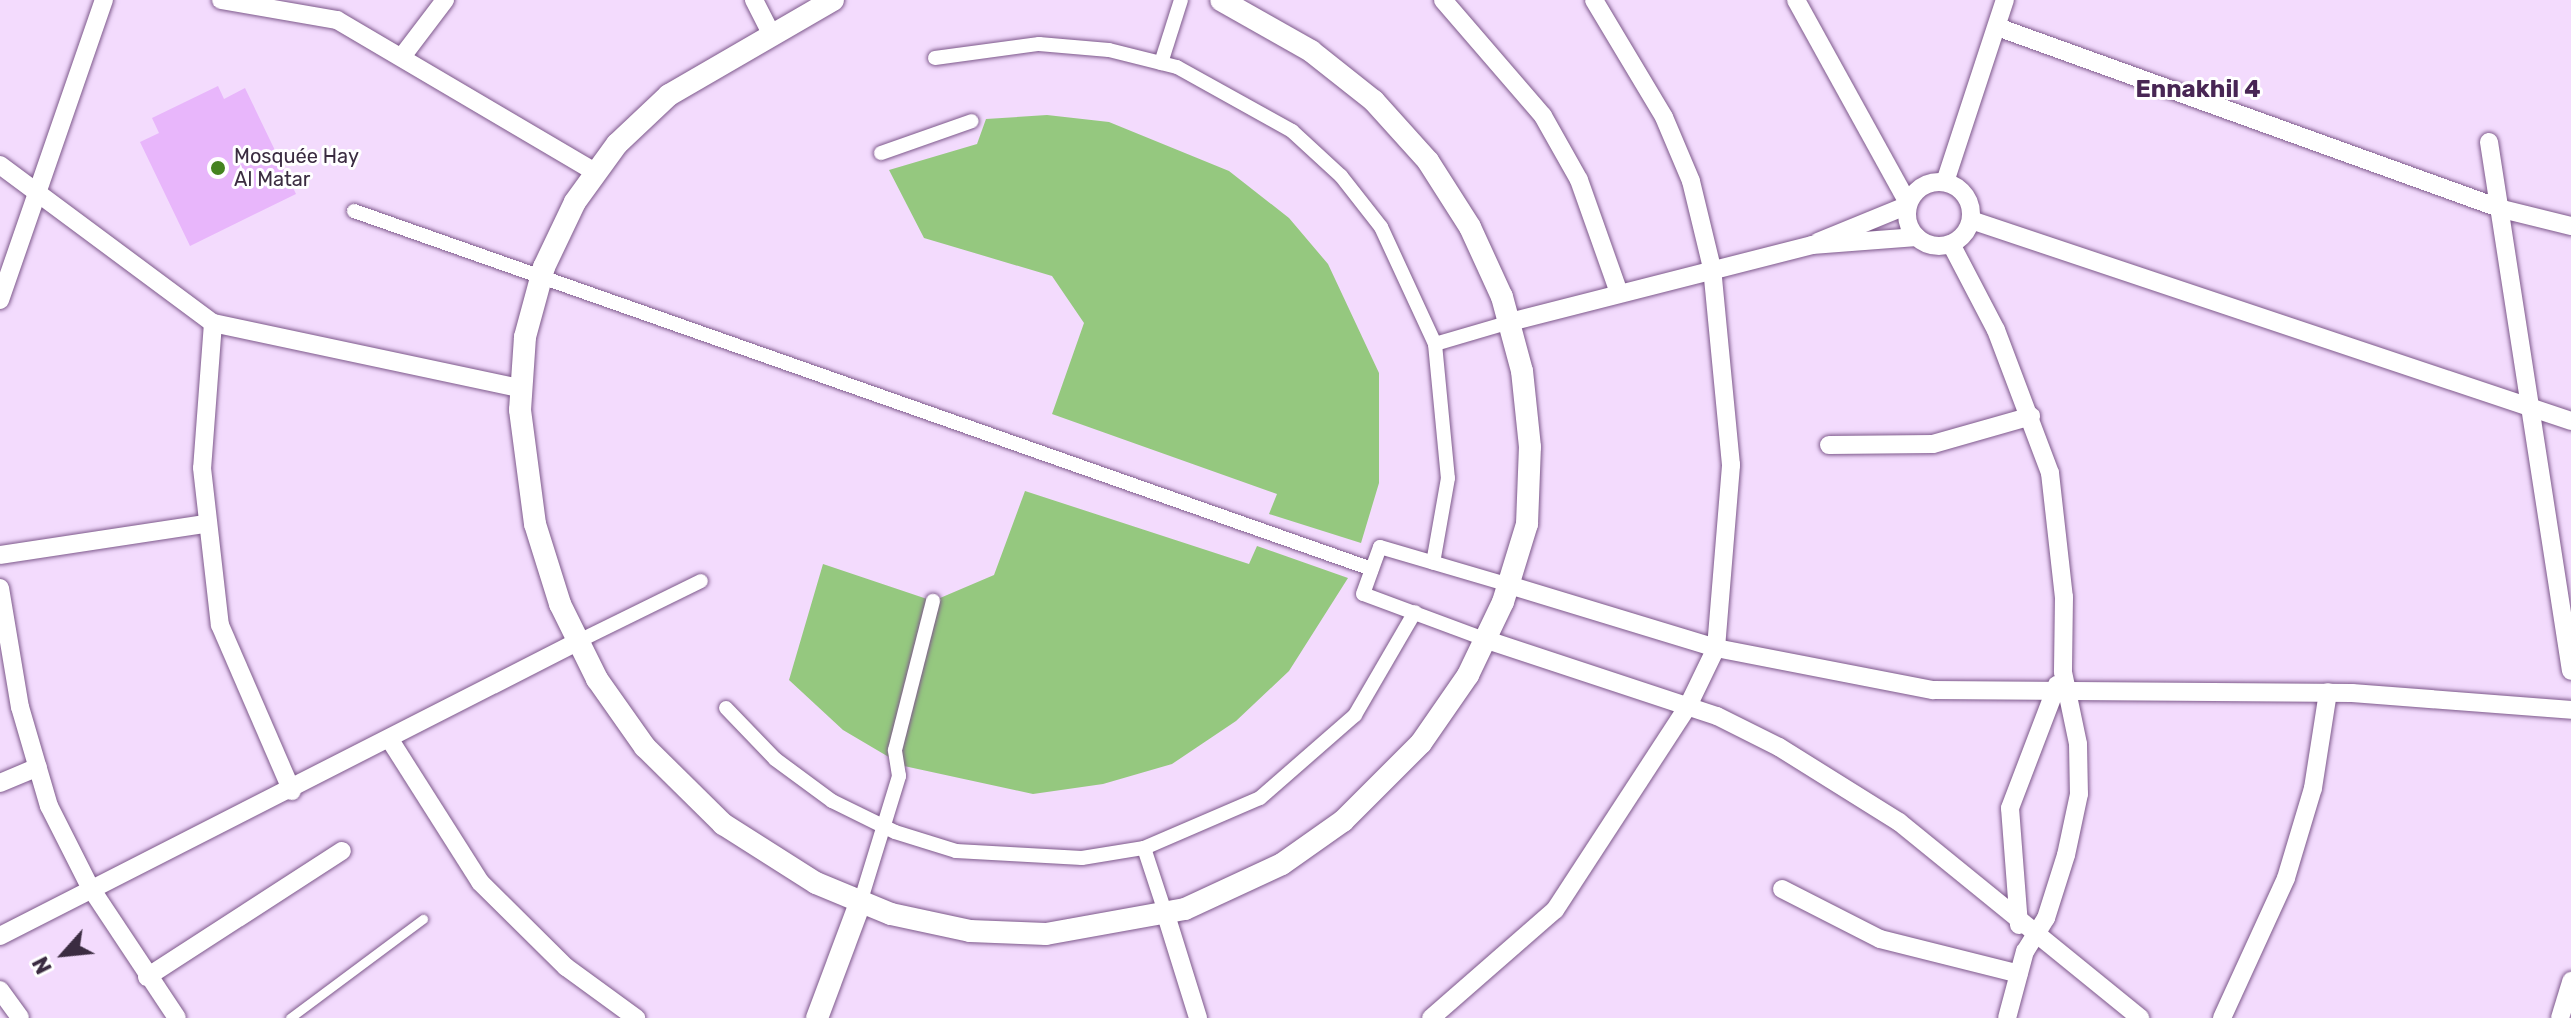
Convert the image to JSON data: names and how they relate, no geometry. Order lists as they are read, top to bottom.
{
  "districts": ["Ennakhil 4"],
  "places": ["Mosquée Hay Al Matar"],
  "north": "bottom left"
}
